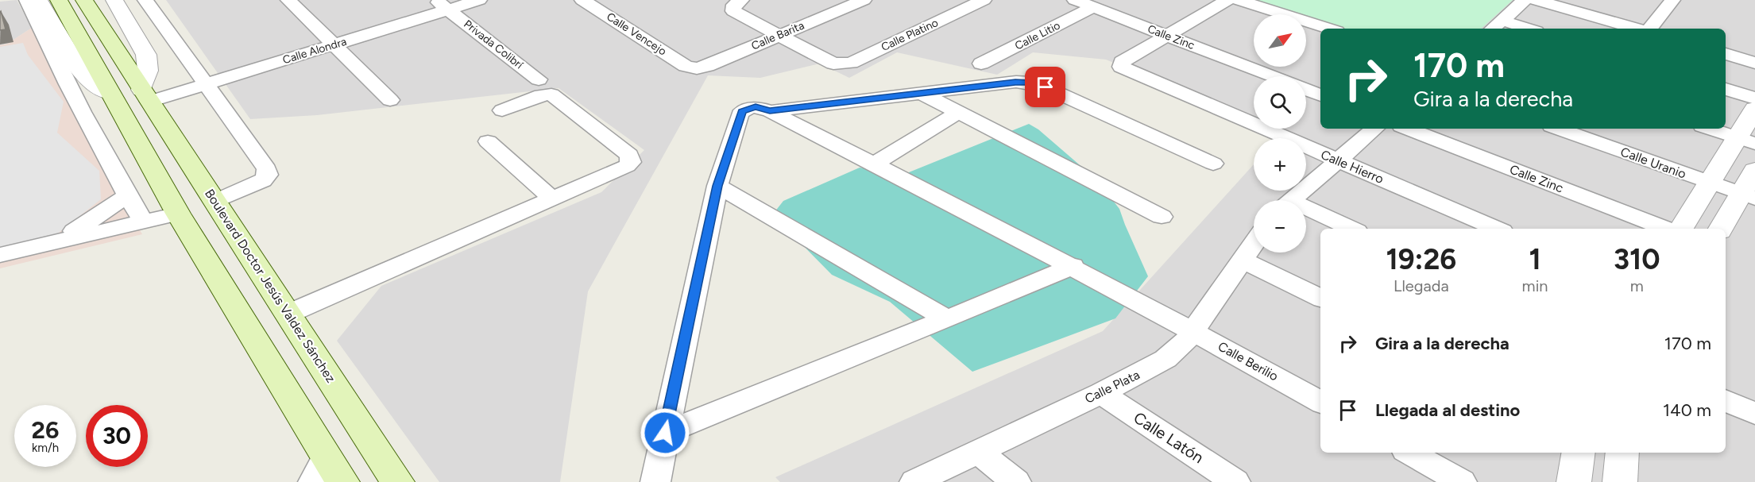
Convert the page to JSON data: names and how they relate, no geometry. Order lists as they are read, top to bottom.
{
  "streets": {
    "main road": ["Boulevard Doctor Jesús Valdez Sánchez"],
    "street": [
      "Calle Vencejo",
      "Calle Platino",
      "Calle Barita",
      "Calle Litio",
      "Calle Zinc",
      "Privada Colibrí",
      "Calle Alondra",
      "Calle Uranio",
      "Calle Hierro",
      "Calle Berilio",
      "Calle Plata",
      "Calle Latón"
    ]
  },
  "crossings": [
    ["Calle Vencejo", "Calle Barita"],
    ["Calle Platino", "Calle Barita"],
    ["Calle Litio", "Calle Zinc"],
    ["Calle Zinc", "Calle Hierro"],
    ["Privada Colibrí", "Calle Alondra"],
    ["Calle Alondra", "Boulevard Doctor Jesús Valdez Sánchez"],
    ["Calle Berilio", "Calle Plata"],
    ["Calle Plata", "Calle Latón"]
  ],
  "north": "top right",
  "page": {
    "map_buttons": ["+", "−"],
    "turn": ["170 m", "Gira a la derecha"],
    "eta": [
      "19:26",
      "Llegada",
      "1",
      "min",
      "310",
      "m"
    ],
    "list": [
      {
        "name": "Gira a la derecha",
        "value": "170 m"
      },
      {
        "name": "Llegada al destino",
        "value": "140 m"
      }
    ],
    "speed": "26 km/h",
    "limit": "30"
  }
}
